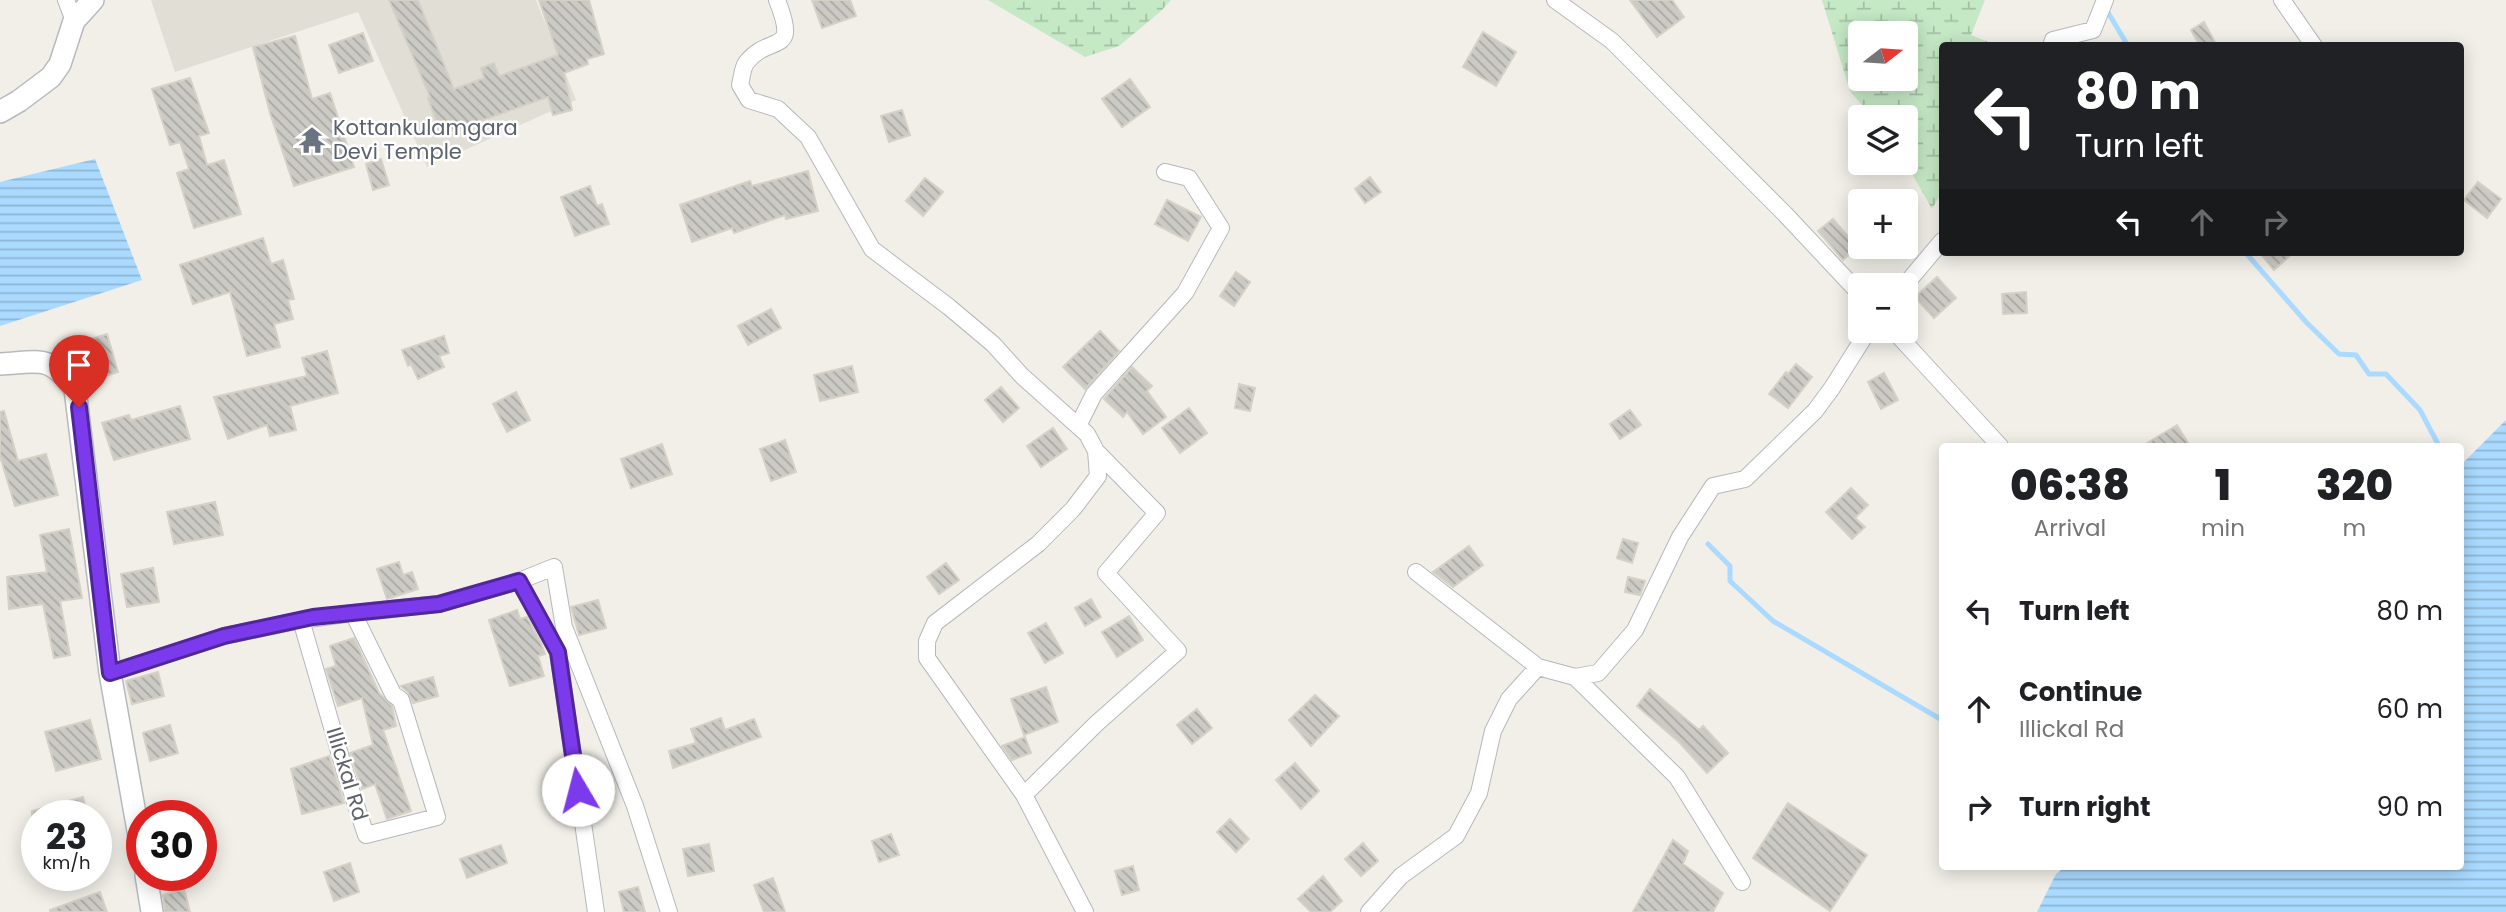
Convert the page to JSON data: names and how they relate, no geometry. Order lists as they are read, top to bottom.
{
  "streets": {
    "street": ["Illickal Rd"]
  },
  "places": {
    "temple": ["Kottankulamgara Devi Temple"]
  },
  "north": "right",
  "page": {
    "map_buttons": ["+", "−"],
    "turn": ["80 m", "Turn left"],
    "eta": [
      "06:38",
      "Arrival",
      "1",
      "min",
      "320",
      "m"
    ],
    "list": [
      {
        "name": "Turn left",
        "value": "80 m"
      },
      {
        "name": "Continue",
        "note": "Illickal Rd",
        "value": "60 m"
      },
      {
        "name": "Turn right",
        "value": "90 m"
      }
    ],
    "speed": "23 km/h",
    "limit": "30"
  }
}
